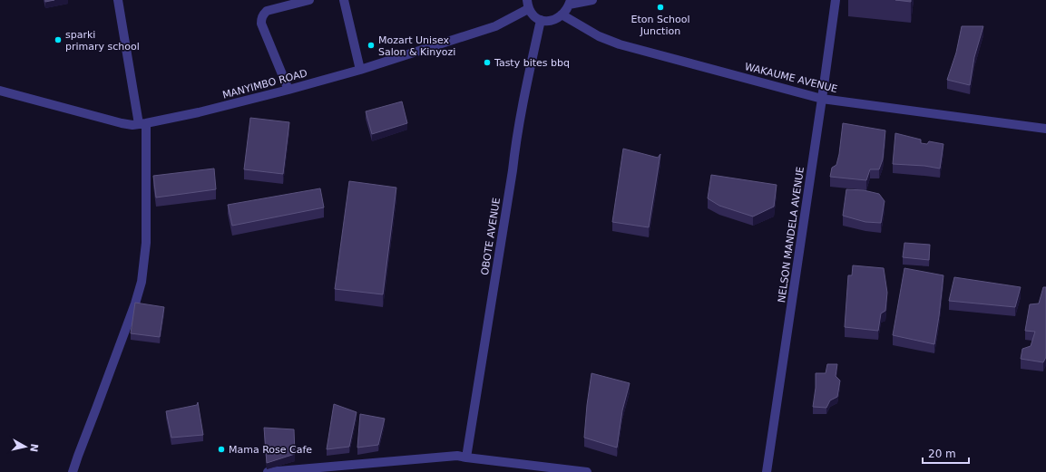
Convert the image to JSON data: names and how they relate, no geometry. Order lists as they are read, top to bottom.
{
  "streets": {
    "street": [
      "WAKAUME AVENUE",
      "MANYIMBO ROAD",
      "NELSON MANDELA AVENUE",
      "OBOTE AVENUE"
    ]
  },
  "crossings": [
    ["WAKAUME AVENUE", "NELSON MANDELA AVENUE"]
  ],
  "places": [
    "Eton School Junction",
    "sparki primary school",
    "Mozart Unisex Salon & Kinyozi",
    "Tasty bites bbq",
    "Mama Rose Cafe"
  ],
  "scale_bar": "20 m",
  "north": "right"
}
